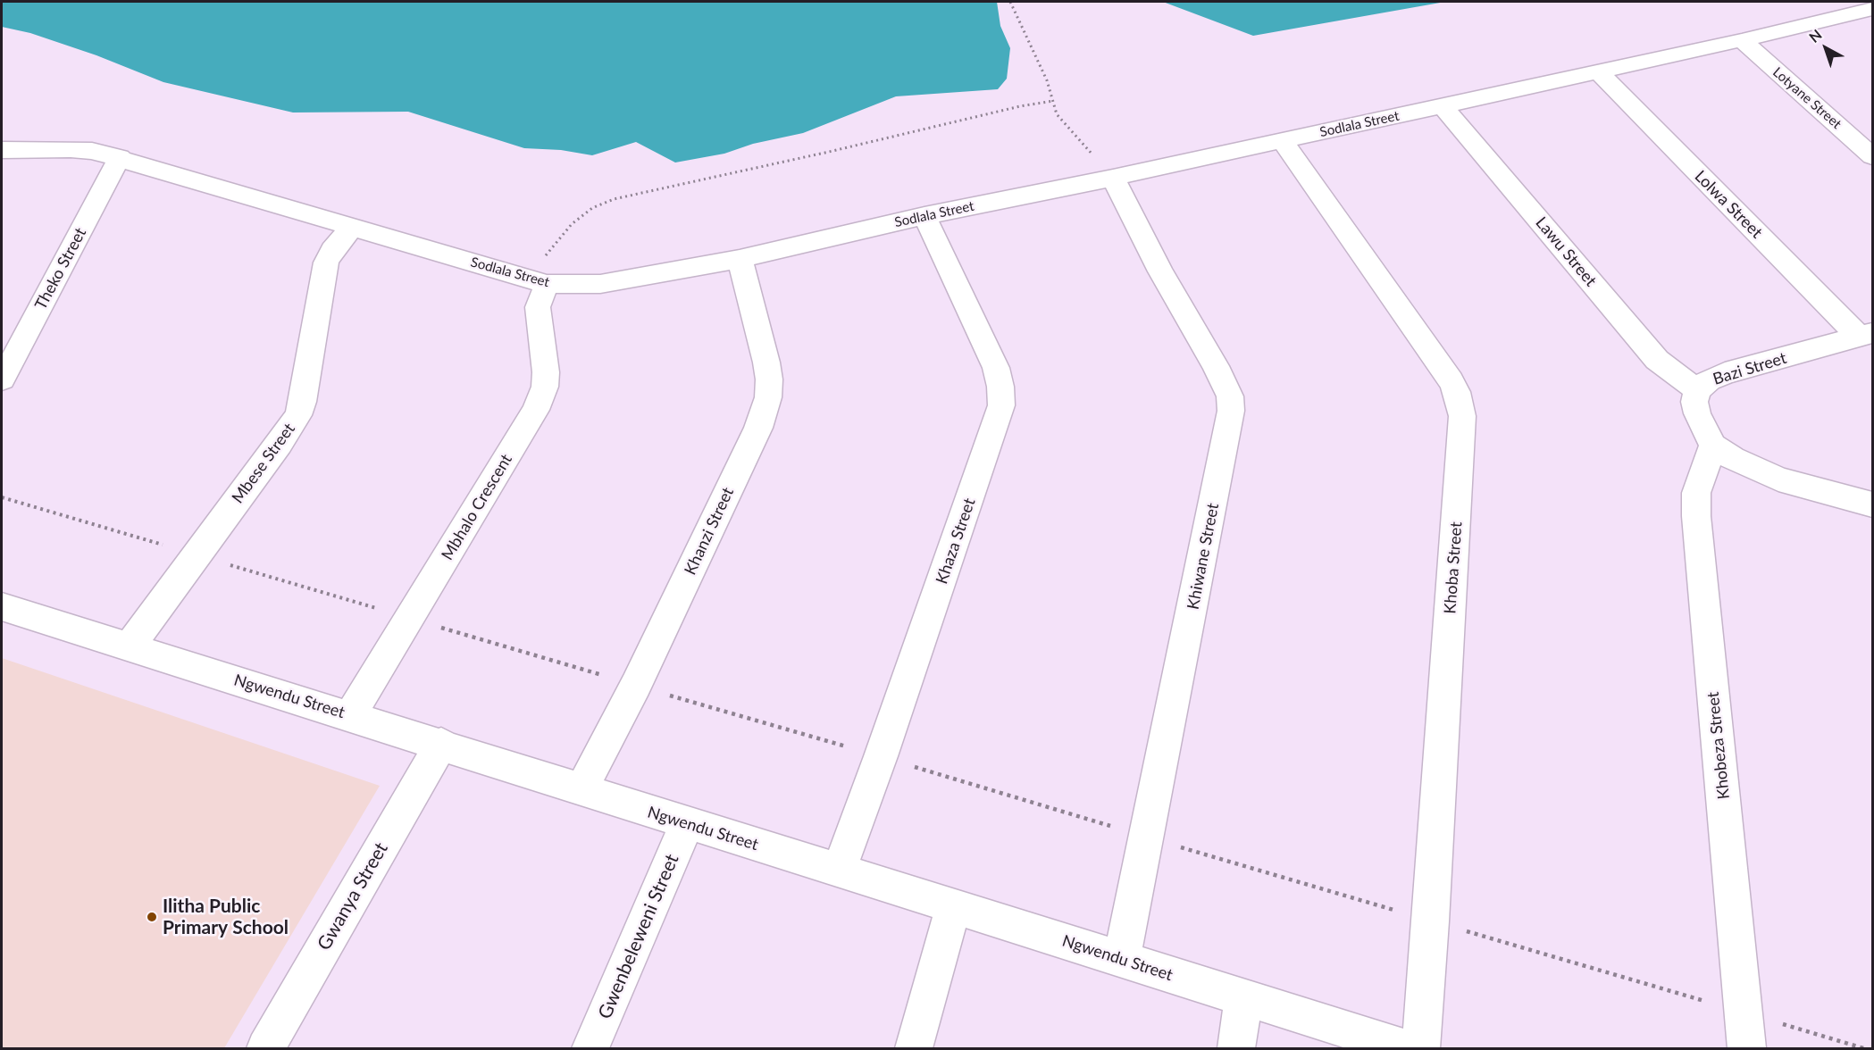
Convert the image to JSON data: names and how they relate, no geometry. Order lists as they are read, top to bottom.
{
  "streets": {
    "street": [
      "Lotyane Street",
      "Sodlala Street",
      "Lolwa Street",
      "Lawu Street",
      "Theko Street",
      "Bazi Street",
      "Mbese Street",
      "Mbhalo Crescent",
      "Khanzi Street",
      "Khaza Street",
      "Khiwane Street",
      "Khoba Street",
      "Ngwendu Street",
      "Khobeza Street",
      "Gwanya Street",
      "Gwenbeleweni Street"
    ]
  },
  "crossings": [
    ["Lotyane Street", "Sodlala Street"],
    ["Sodlala Street", "Lolwa Street"],
    ["Sodlala Street", "Lawu Street"],
    ["Sodlala Street", "Theko Street"],
    ["Sodlala Street", "Mbese Street"],
    ["Sodlala Street", "Mbhalo Crescent"],
    ["Sodlala Street", "Khanzi Street"],
    ["Sodlala Street", "Khaza Street"],
    ["Sodlala Street", "Khiwane Street"],
    ["Sodlala Street", "Khoba Street"],
    ["Lolwa Street", "Bazi Street"],
    ["Lawu Street", "Bazi Street"],
    ["Bazi Street", "Khobeza Street"],
    ["Mbese Street", "Ngwendu Street"],
    ["Mbhalo Crescent", "Ngwendu Street"],
    ["Khanzi Street", "Ngwendu Street"],
    ["Khaza Street", "Ngwendu Street"],
    ["Khiwane Street", "Ngwendu Street"],
    ["Ngwendu Street", "Gwanya Street"],
    ["Ngwendu Street", "Gwenbeleweni Street"]
  ],
  "places": ["Ilitha Public Primary School"],
  "north": "top left"
}
